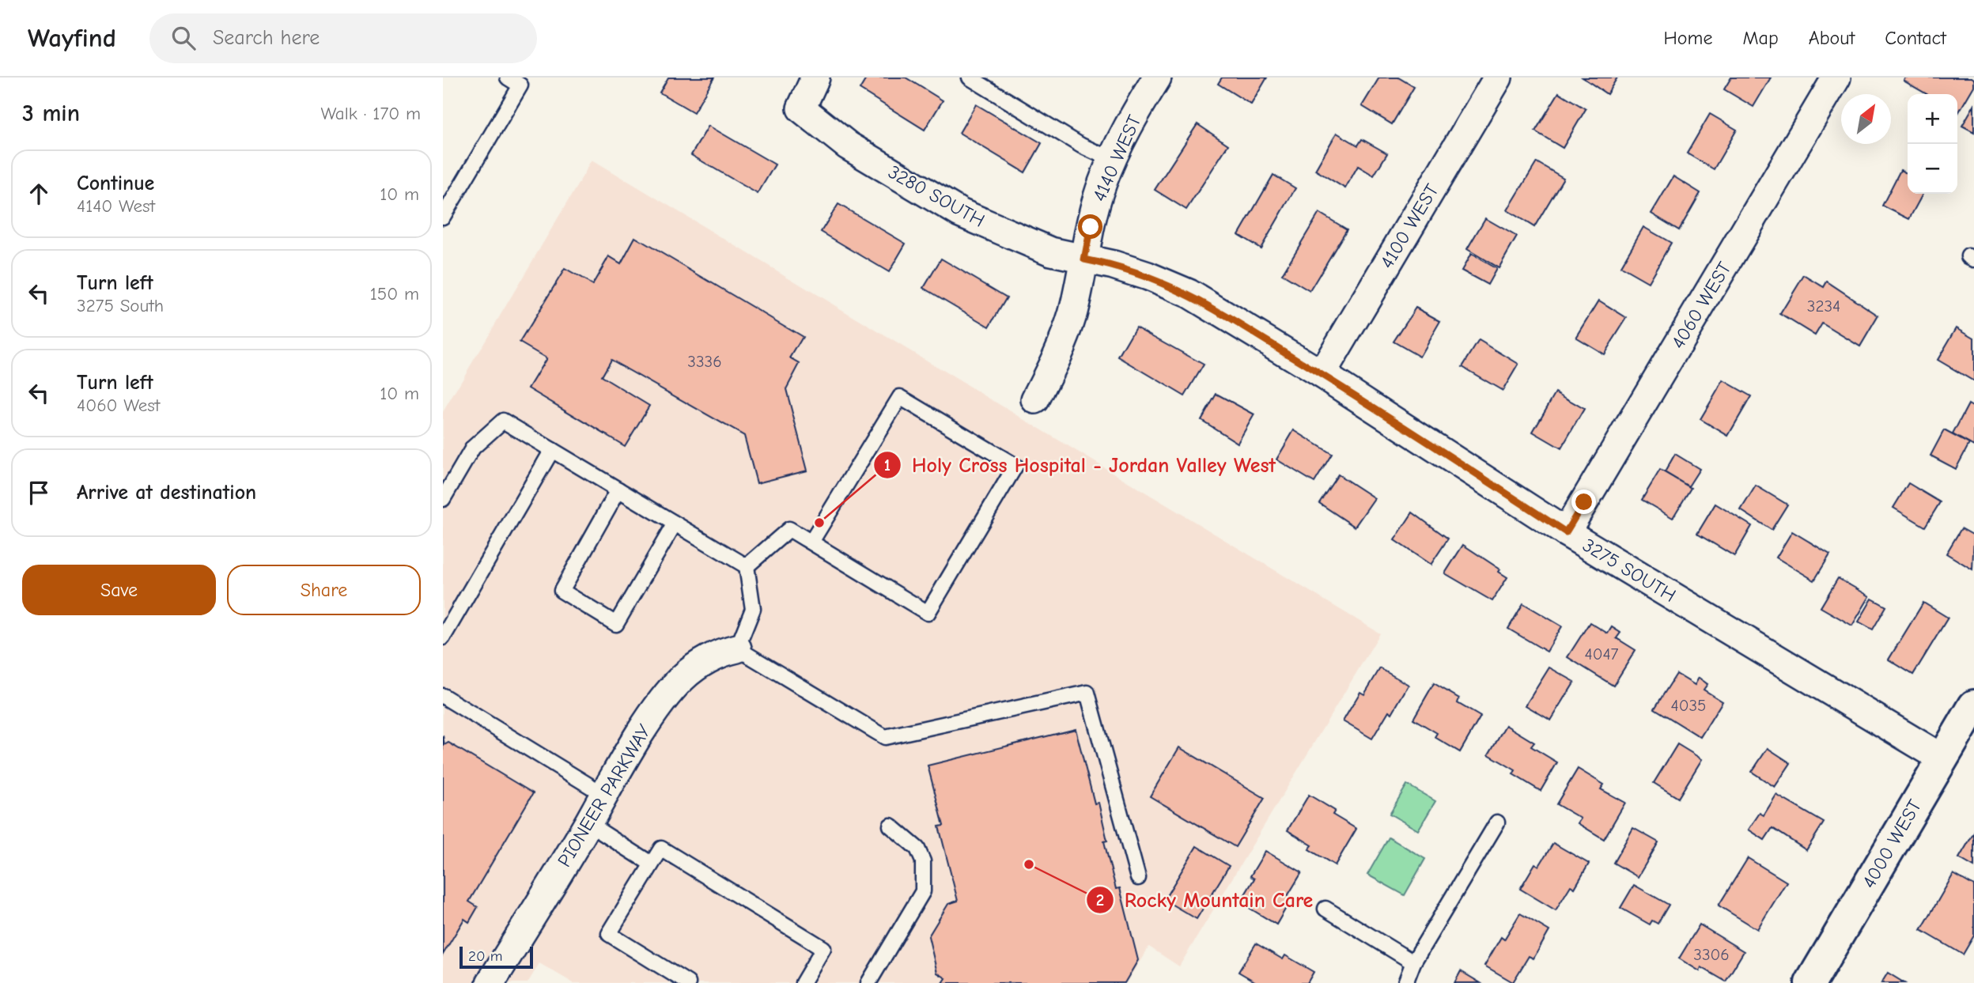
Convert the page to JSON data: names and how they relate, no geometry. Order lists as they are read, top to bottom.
{
  "streets": {
    "street": [
      "4140 WEST",
      "3280 SOUTH",
      "4100 WEST",
      "4060 WEST",
      "3275 SOUTH",
      "PIONEER PARKWAY",
      "4000 WEST"
    ]
  },
  "crossings": [
    ["4140 WEST", "3280 SOUTH"],
    ["4140 WEST", "3275 SOUTH"],
    ["3280 SOUTH", "3275 SOUTH"],
    ["4100 WEST", "3275 SOUTH"],
    ["4060 WEST", "3275 SOUTH"],
    ["3275 SOUTH", "4000 WEST"]
  ],
  "places": ["Holy Cross Hospital - Jordan Valley West", "Rocky Mountain Care"],
  "house_numbers": [
    "3234",
    "3336",
    "4047",
    "4035",
    "3306"
  ],
  "scale_bar": "20 m",
  "north": "top right",
  "page": {
    "header": "Wayfind",
    "search": "Search here",
    "nav": [
      "Home",
      "Map",
      "About",
      "Contact"
    ],
    "heading": ["3 min", "Walk · 170 m"],
    "map_buttons": ["+", "−"],
    "list": [
      ["Continue", "4140 West", "10 m"],
      ["Turn left", "3275 South", "150 m"],
      ["Turn left", "4060 West", "10 m"],
      "Arrive at destination"
    ],
    "buttons": ["Save", "Share"],
    "scale": "20 m"
  }
}
